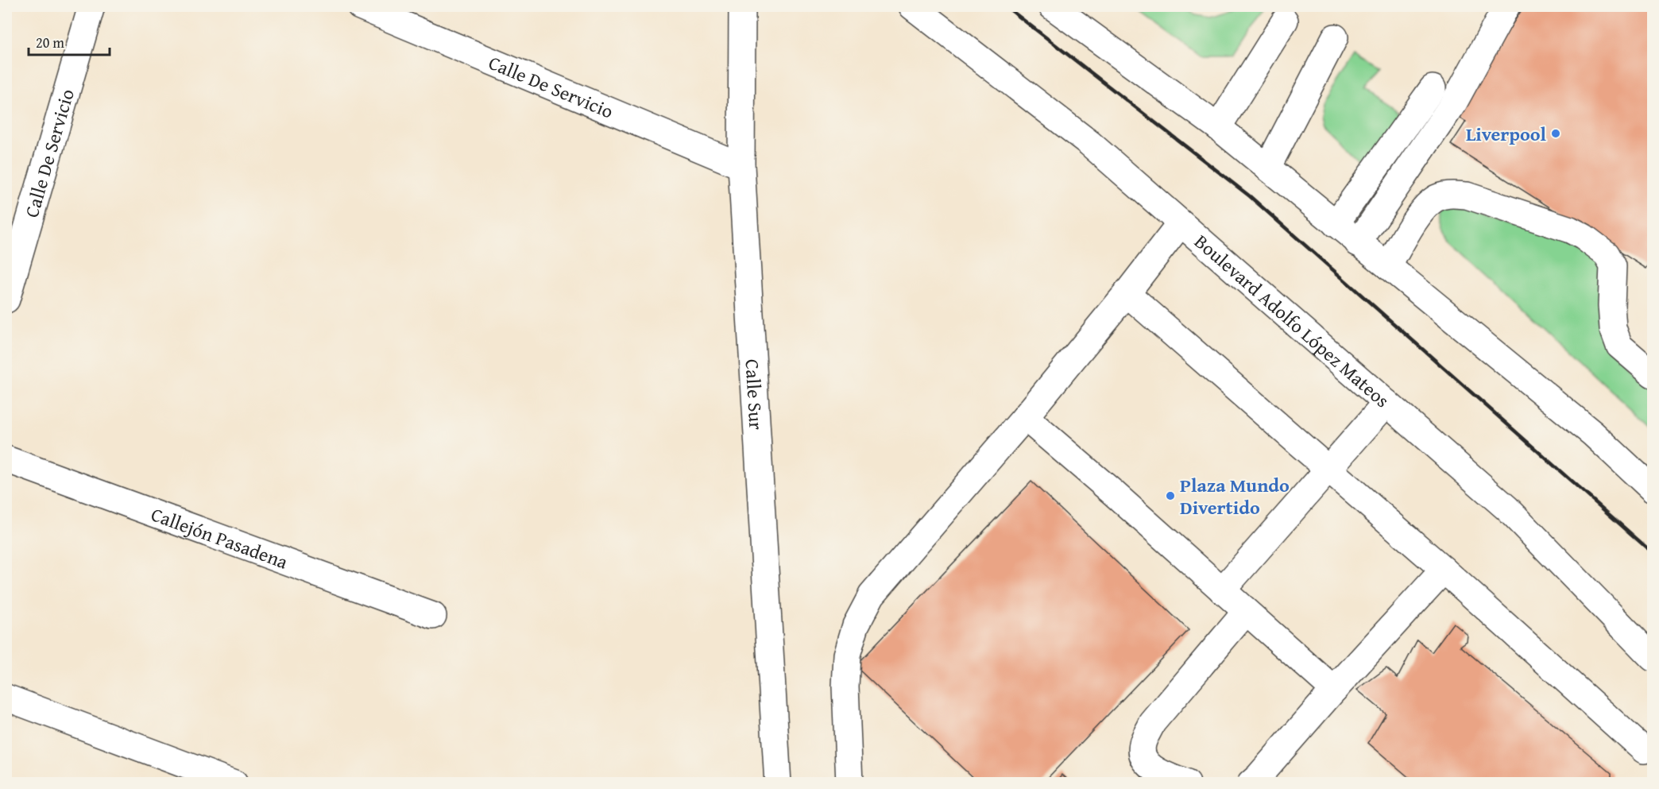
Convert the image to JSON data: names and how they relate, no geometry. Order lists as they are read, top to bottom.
{
  "streets": {
    "main road": [
      "Calle De Servicio",
      "Boulevard Adolfo López Mateos",
      "Calle Sur",
      "Callejón Pasadena"
    ]
  },
  "crossings": [
    ["Calle De Servicio", "Calle Sur"]
  ],
  "places": ["Liverpool", "Plaza Mundo Divertido"],
  "scale_bar": "20 m"
}
